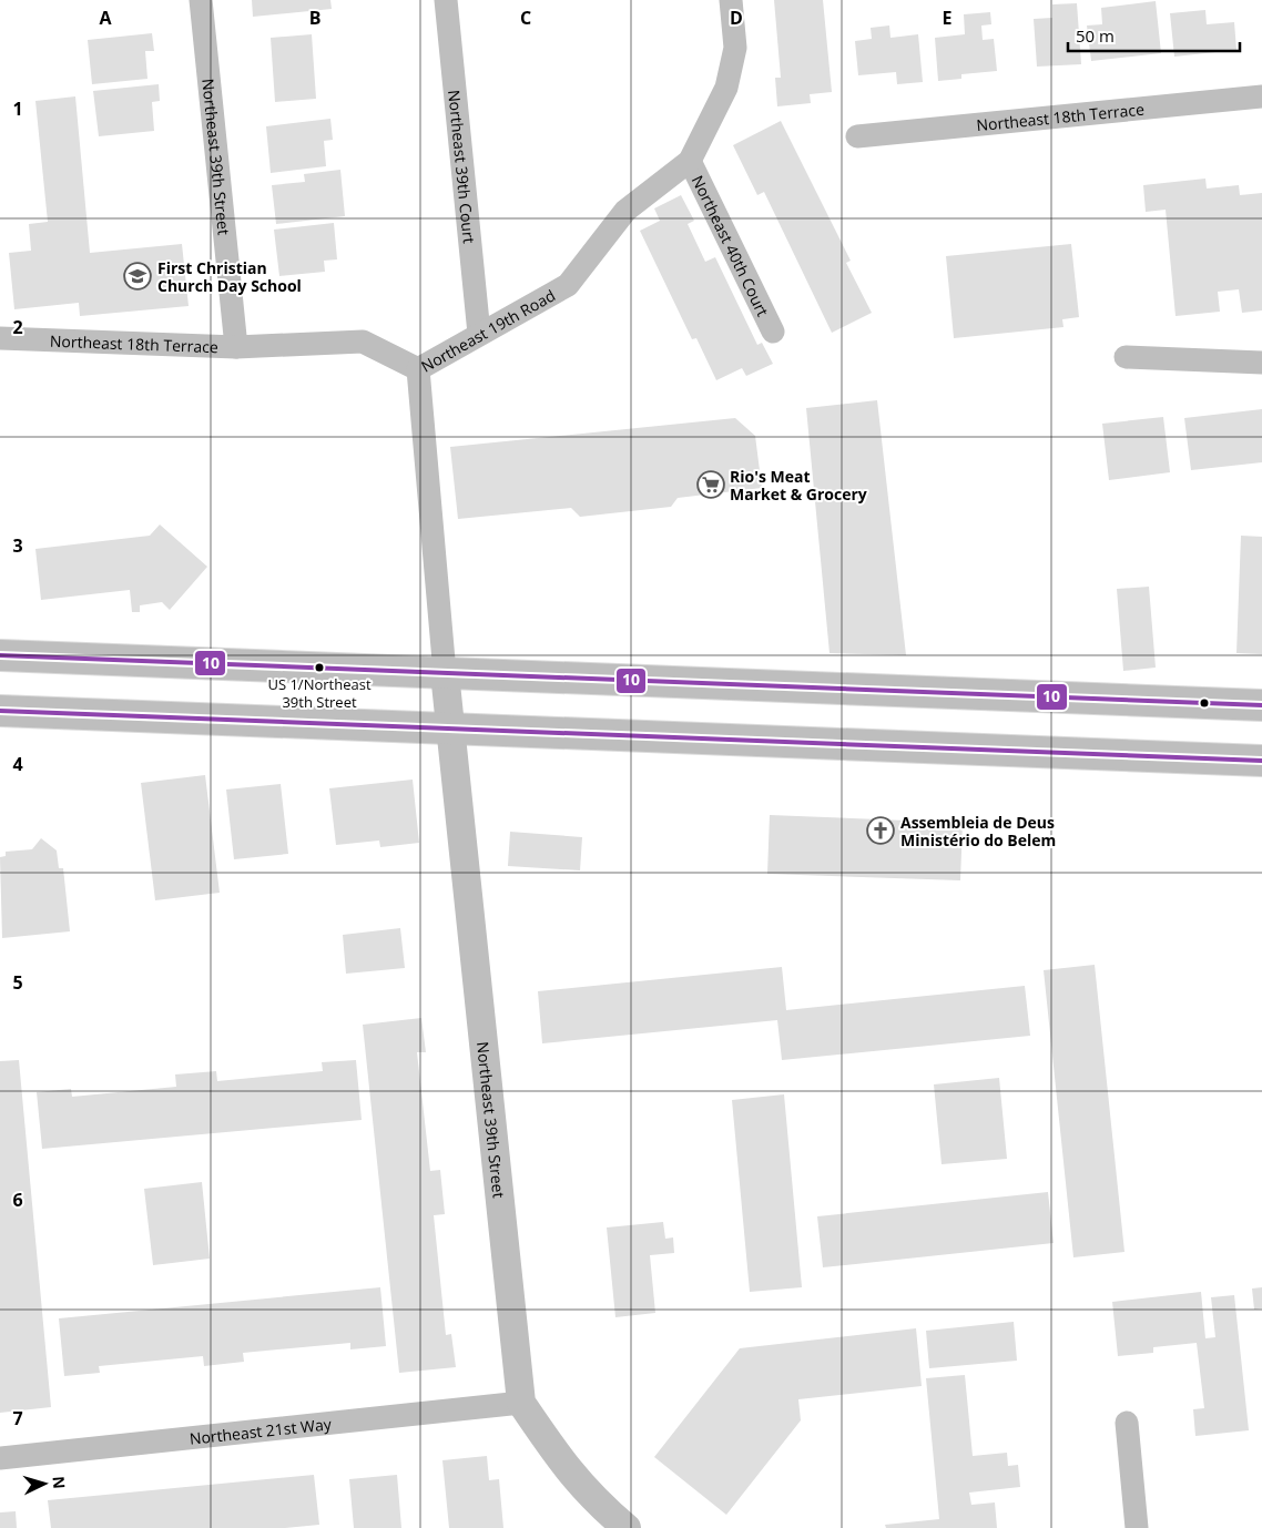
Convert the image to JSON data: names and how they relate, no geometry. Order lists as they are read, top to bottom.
{
  "streets": {
    "street": [
      "Northeast 18th Terrace",
      "Northeast 39th Street",
      "Northeast 39th Court",
      "Northeast 40th Court",
      "Northeast 19th Road",
      "Northeast 21st Way"
    ]
  },
  "crossings": [
    ["Northeast 18th Terrace", "Northeast 39th Street"],
    ["Northeast 18th Terrace", "Northeast 19th Road"],
    ["Northeast 39th Street", "Northeast 19th Road"],
    ["Northeast 39th Street", "Northeast 21st Way"],
    ["Northeast 39th Court", "Northeast 19th Road"],
    ["Northeast 40th Court", "Northeast 19th Road"]
  ],
  "places": {
    "school or university": ["First Christian Church Day School"],
    "supermarket": ["Rio's Meat Market & Grocery"],
    "other": ["US 1/Northeast 39th Street"],
    "church": ["Assembleia de Deus Ministério do Belem"]
  },
  "lines": ["transit line 10"],
  "scale_bar": "50 m",
  "north": "right",
  "grid": {
    "columns": [
      "A",
      "B",
      "C",
      "D",
      "E"
    ],
    "rows": [
      "1",
      "2",
      "3",
      "4",
      "5",
      "6",
      "7"
    ]
  }
}
